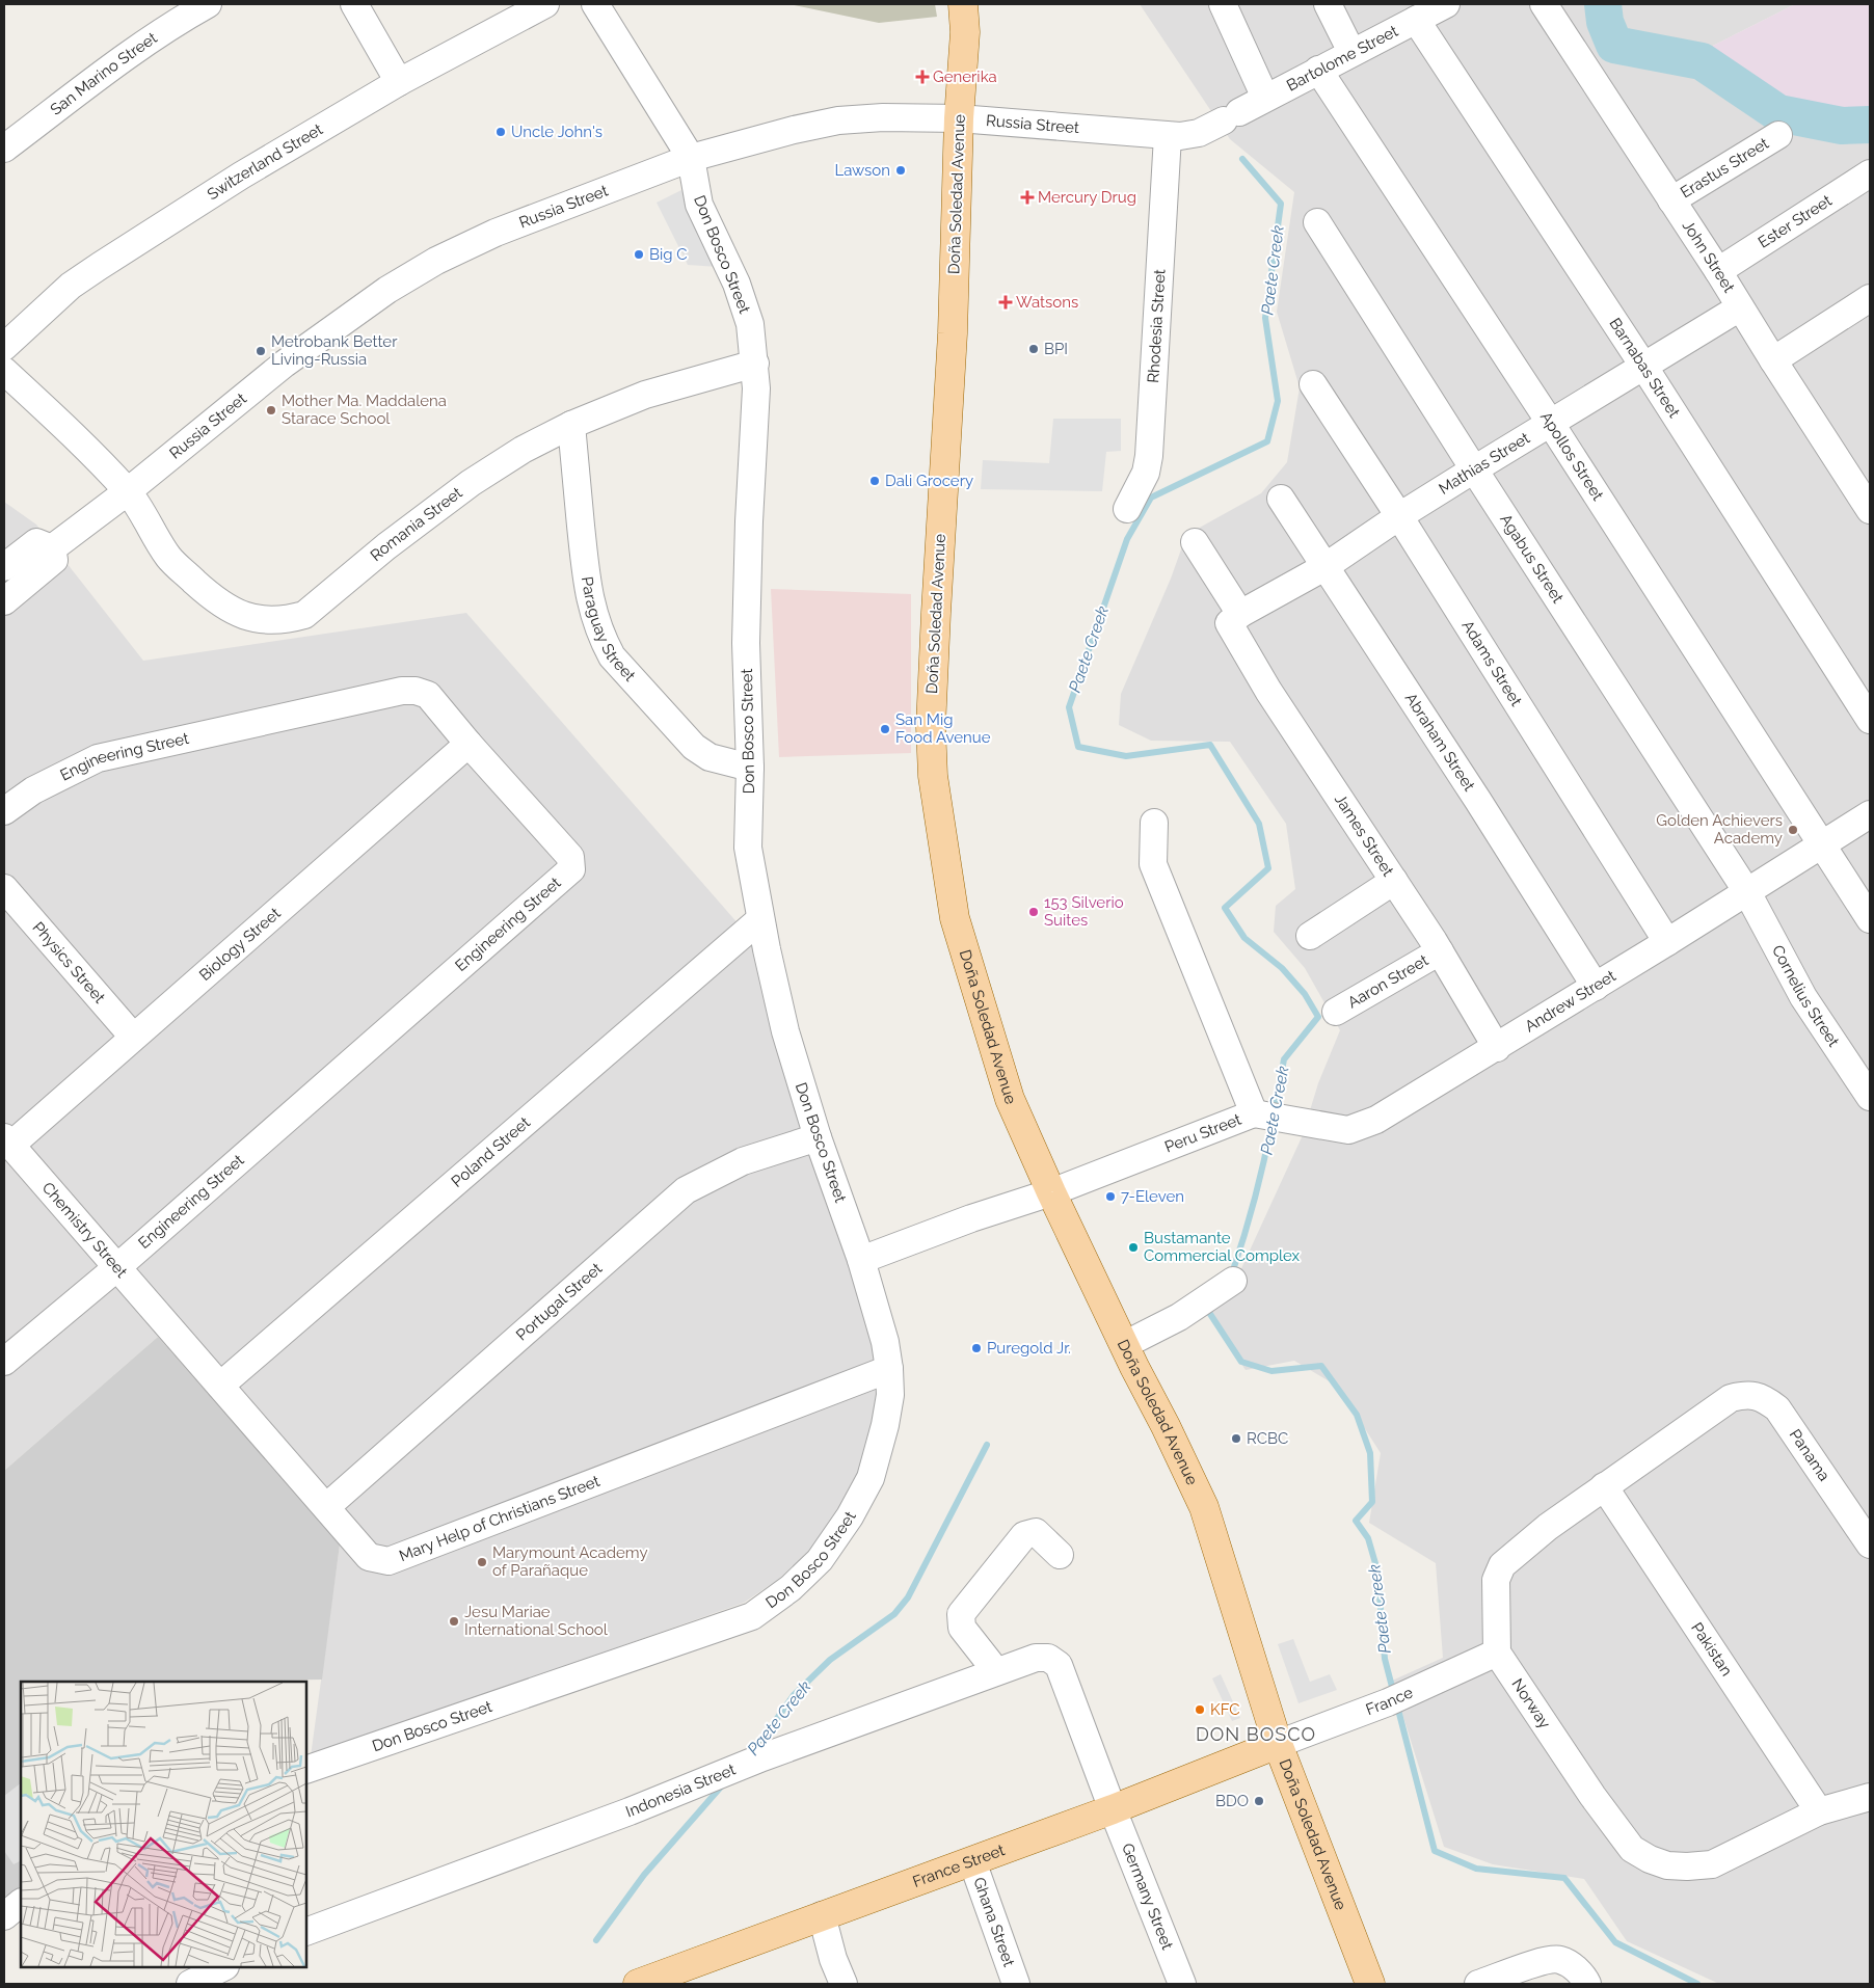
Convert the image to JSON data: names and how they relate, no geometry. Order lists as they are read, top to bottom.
{
  "streets": {
    "main road": ["Doña Soledad Avenue", "France Street"],
    "street": [
      "Bartolome Street",
      "San Marino Street",
      "Russia Street",
      "Switzerland Street",
      "Erastus Street",
      "Ester Street",
      "Don Bosco Street",
      "John Street",
      "Rhodesia Street",
      "Barnabas Street",
      "Apollos Street",
      "Mathias Street",
      "Romania Street",
      "Agabus Street",
      "Paraguay Street",
      "Adams Street",
      "Abraham Street",
      "Engineering Street",
      "James Street",
      "Biology Street",
      "Physics Street",
      "Aaron Street",
      "Cornelius Street",
      "Andrew Street",
      "Peru Street",
      "Poland Street",
      "Chemistry Street",
      "Portugal Street",
      "Panama",
      "Mary Help of Christians Street",
      "Pakistan",
      "France",
      "Norway",
      "Indonesia Street",
      "Germany Street",
      "Ghana Street"
    ]
  },
  "crossings": [
    ["Bartolome Street", "Russia Street"],
    ["Bartolome Street", "Rhodesia Street"],
    ["Bartolome Street", "Barnabas Street"],
    ["Bartolome Street", "Apollos Street"],
    ["Russia Street", "Doña Soledad Avenue"],
    ["Russia Street", "Don Bosco Street"],
    ["Russia Street", "Rhodesia Street"],
    ["Russia Street", "Romania Street"],
    ["Erastus Street", "John Street"],
    ["Doña Soledad Avenue", "Peru Street"],
    ["Doña Soledad Avenue", "France"],
    ["Doña Soledad Avenue", "France Street"],
    ["Ester Street", "John Street"],
    ["Don Bosco Street", "Romania Street"],
    ["Don Bosco Street", "Paraguay Street"],
    ["Don Bosco Street", "Peru Street"],
    ["Don Bosco Street", "Poland Street"],
    ["Don Bosco Street", "Portugal Street"],
    ["Don Bosco Street", "Mary Help of Christians Street"],
    ["John Street", "Mathias Street"],
    ["Barnabas Street", "Mathias Street"],
    ["Apollos Street", "Mathias Street"],
    ["Apollos Street", "Andrew Street"],
    ["Mathias Street", "Agabus Street"],
    ["Mathias Street", "Adams Street"],
    ["Mathias Street", "Abraham Street"],
    ["Mathias Street", "James Street"],
    ["Romania Street", "Paraguay Street"],
    ["Agabus Street", "Cornelius Street"],
    ["Agabus Street", "Andrew Street"],
    ["Adams Street", "Andrew Street"],
    ["Abraham Street", "Andrew Street"],
    ["Engineering Street", "Biology Street"],
    ["Engineering Street", "Chemistry Street"],
    ["James Street", "Aaron Street"],
    ["James Street", "Andrew Street"],
    ["Biology Street", "Physics Street"],
    ["Biology Street", "Chemistry Street"],
    ["Cornelius Street", "Andrew Street"],
    ["Andrew Street", "Peru Street"],
    ["Poland Street", "Mary Help of Christians Street"],
    ["Chemistry Street", "Mary Help of Christians Street"],
    ["Portugal Street", "Mary Help of Christians Street"],
    ["Panama", "Pakistan"],
    ["Pakistan", "Norway"],
    ["France", "Norway"],
    ["France", "France Street"],
    ["Indonesia Street", "France Street"],
    ["Indonesia Street", "Germany Street"],
    ["France Street", "Germany Street"],
    ["France Street", "Ghana Street"]
  ],
  "districts": ["DON BOSCO"],
  "water": ["Paete Creek"],
  "places": {
    "health": ["Generika", "Mercury Drug", "Watsons"],
    "other": [
      "Uncle John's",
      "Lawson",
      "Big C",
      "BPI",
      "Metrobank Better Living-Russia",
      "Mother Ma. Maddalena Starace School",
      "Dali Grocery",
      "San Mig Food Avenue",
      "Golden Achievers Academy",
      "153 Silverio Suites",
      "7-Eleven",
      "Bustamante Commercial Complex",
      "Puregold Jr.",
      "RCBC",
      "Marymount Academy of Parañaque",
      "Jesu Mariae International School",
      "KFC",
      "BDO"
    ]
  }
}
